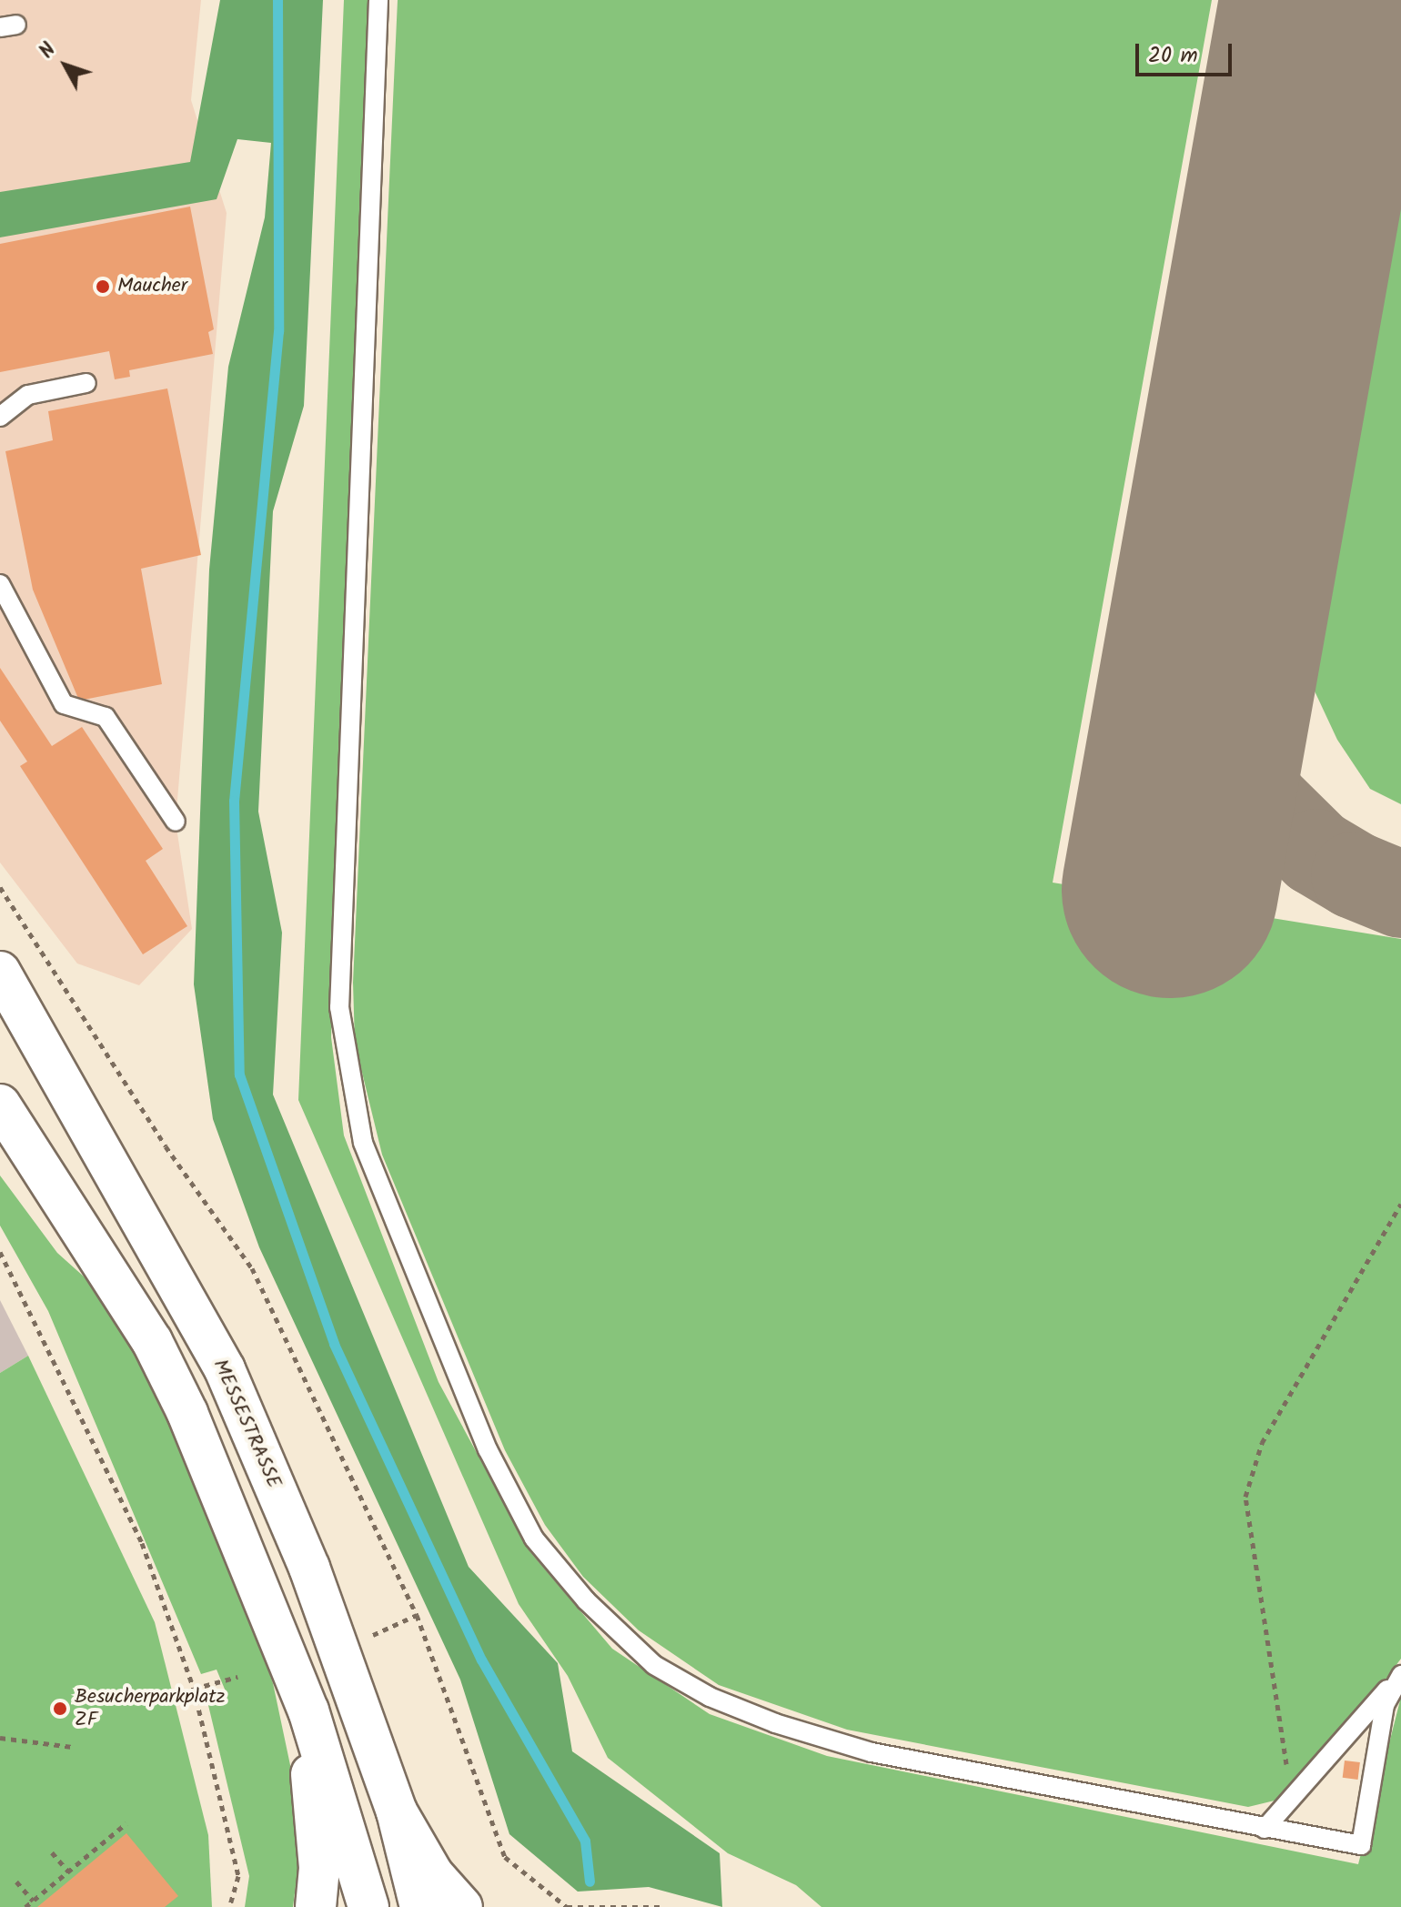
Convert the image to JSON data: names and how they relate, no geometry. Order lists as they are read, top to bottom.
{
  "streets": {
    "street": ["MESSESTRASSE"]
  },
  "places": ["Maucher", "Besucherparkplatz ZF"],
  "scale_bar": "20 m",
  "north": "top left"
}
